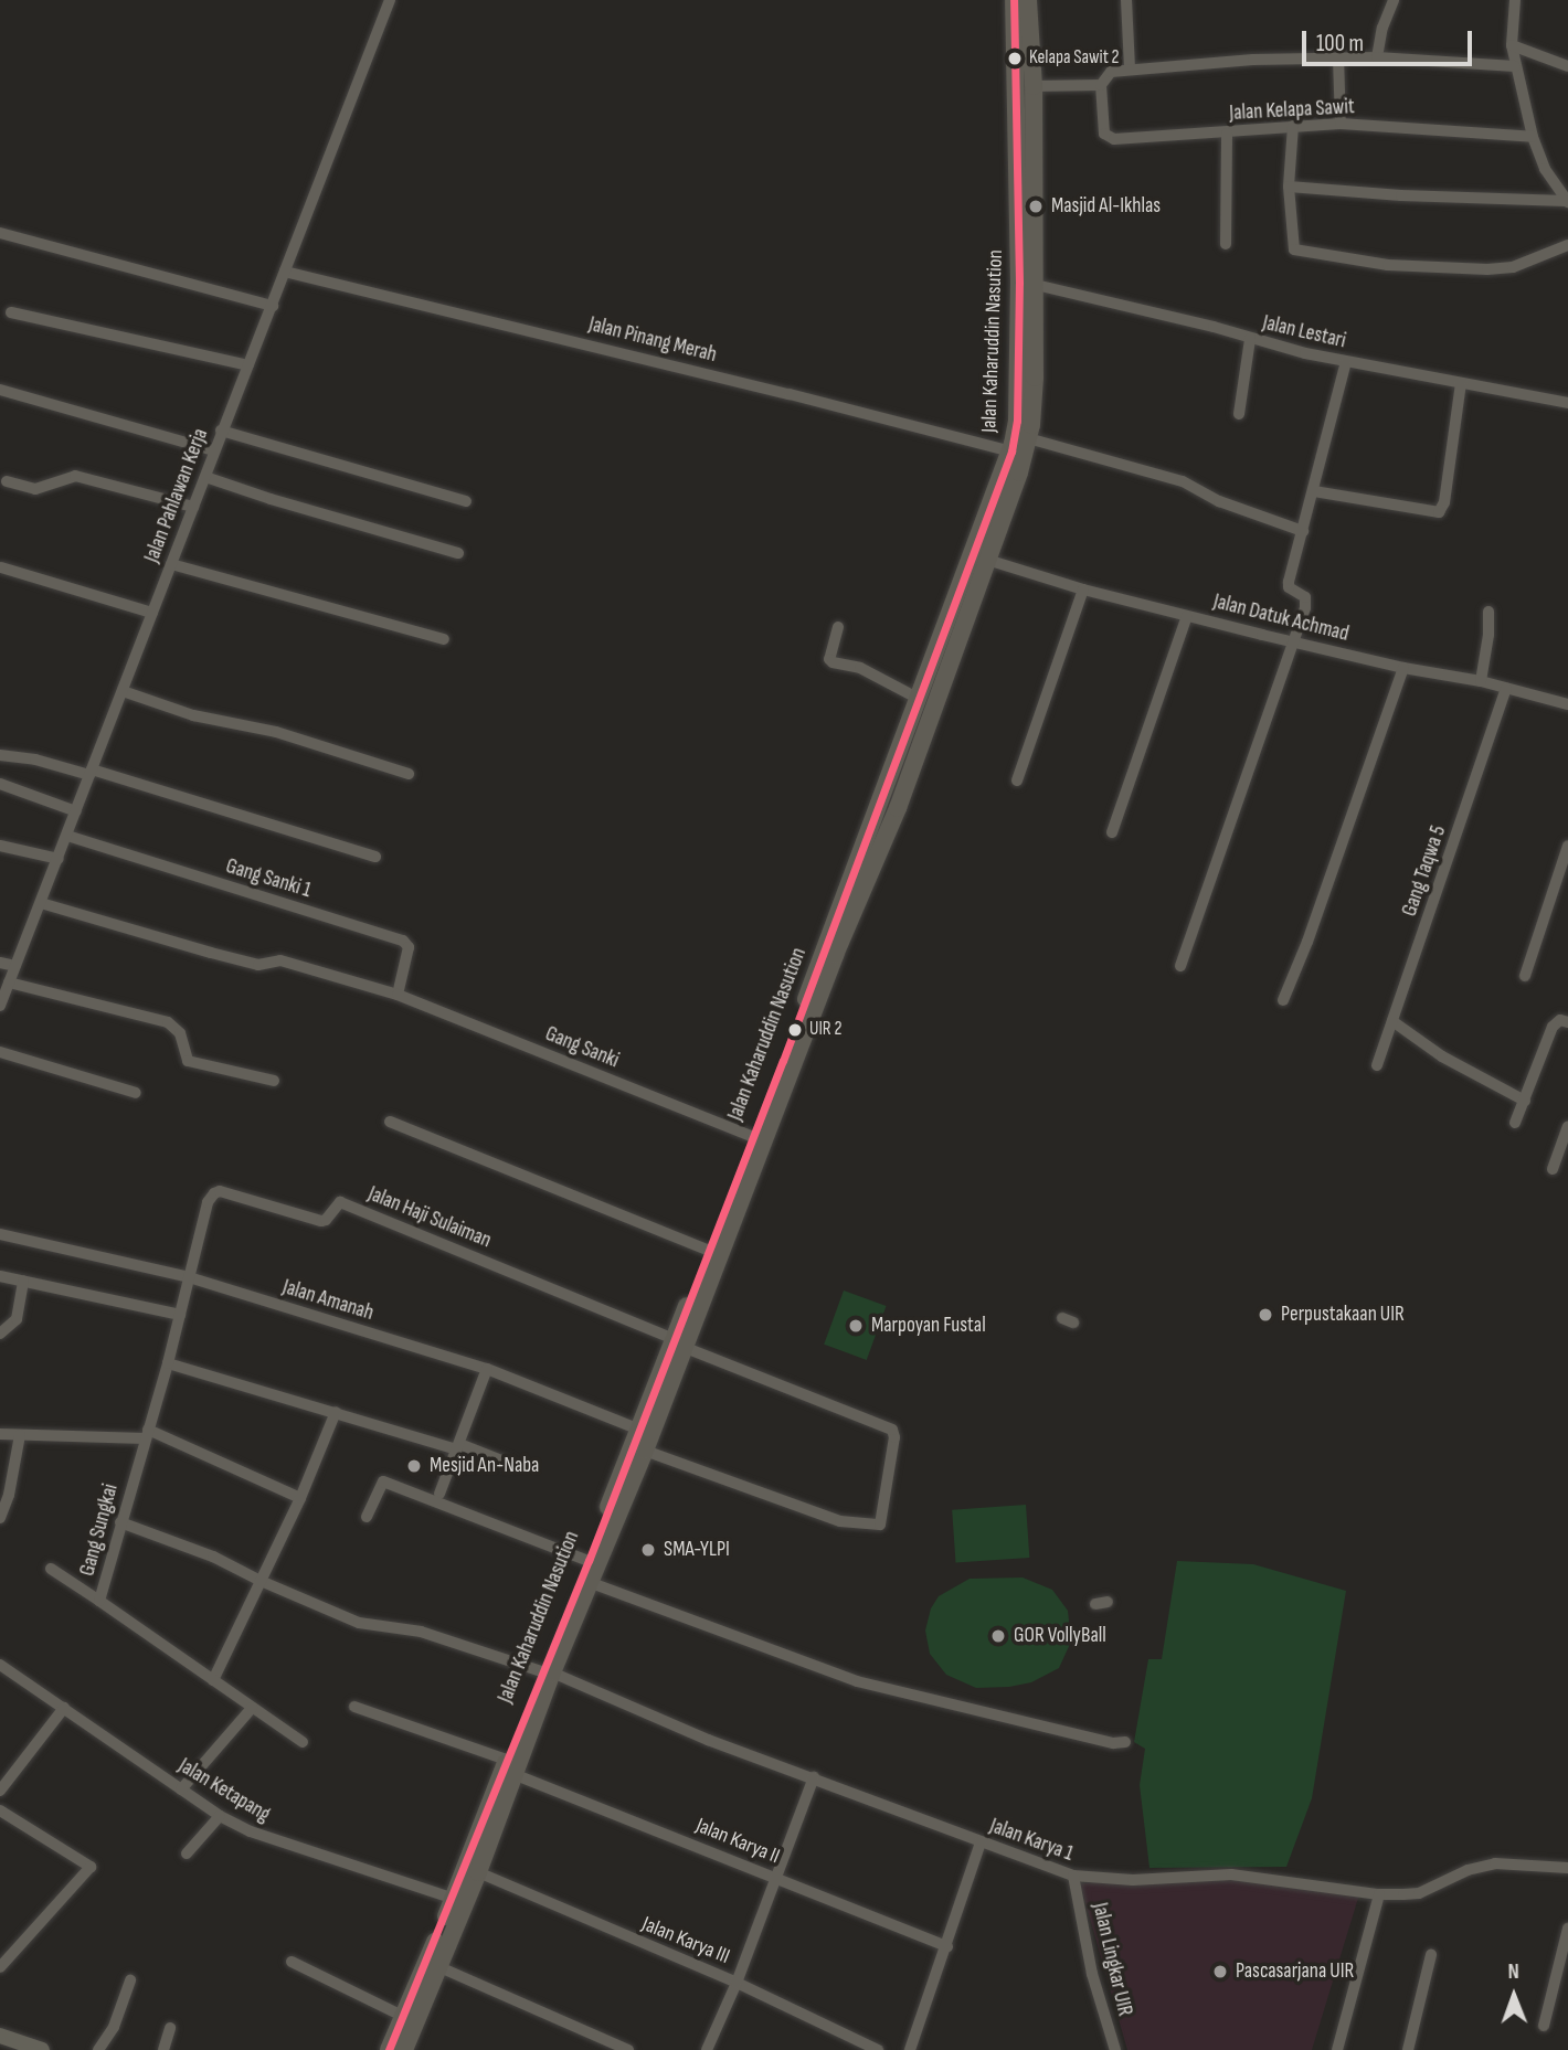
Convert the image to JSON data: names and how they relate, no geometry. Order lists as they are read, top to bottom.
{
  "streets": {
    "highway": ["Jalan Kaharuddin Nasution"],
    "street": [
      "Jalan Kelapa Sawit",
      "Jalan Lestari",
      "Jalan Pinang Merah",
      "Jalan Pahlawan Kerja",
      "Jalan Datuk Achmad",
      "Gang Taqwa 5",
      "Gang Sanki 1",
      "Gang Sanki",
      "Jalan Haji Sulaiman",
      "Jalan Amanah",
      "Gang Sungkai",
      "Jalan Ketapang",
      "Jalan Karya 1",
      "Jalan Karya II",
      "Jalan Karya III",
      "Jalan Lingkar UIR"
    ]
  },
  "crossings": [
    ["Jalan Lestari", "Jalan Kaharuddin Nasution"],
    ["Jalan Pinang Merah", "Jalan Kaharuddin Nasution"],
    ["Jalan Pinang Merah", "Jalan Pahlawan Kerja"],
    ["Jalan Kaharuddin Nasution", "Jalan Datuk Achmad"],
    ["Jalan Kaharuddin Nasution", "Gang Sanki"],
    ["Jalan Kaharuddin Nasution", "Jalan Haji Sulaiman"],
    ["Jalan Kaharuddin Nasution", "Jalan Amanah"],
    ["Jalan Kaharuddin Nasution", "Jalan Ketapang"],
    ["Jalan Kaharuddin Nasution", "Jalan Karya 1"],
    ["Jalan Kaharuddin Nasution", "Jalan Karya II"],
    ["Jalan Kaharuddin Nasution", "Jalan Karya III"],
    ["Jalan Pahlawan Kerja", "Gang Sanki 1"],
    ["Jalan Pahlawan Kerja", "Gang Sanki"],
    ["Jalan Datuk Achmad", "Gang Taqwa 5"],
    ["Gang Sanki 1", "Gang Sanki"],
    ["Jalan Haji Sulaiman", "Jalan Amanah"],
    ["Jalan Haji Sulaiman", "Gang Sungkai"],
    ["Jalan Amanah", "Gang Sungkai"],
    ["Gang Sungkai", "Jalan Karya 1"],
    ["Jalan Karya 1", "Jalan Lingkar UIR"]
  ],
  "places": [
    "Kelapa Sawit 2",
    "Masjid Al-Ikhlas",
    "UIR 2",
    "Perpustakaan UIR",
    "Marpoyan Fustal",
    "Mesjid An-Naba",
    "SMA-YLPI",
    "GOR VollyBall",
    "Pascasarjana UIR"
  ],
  "lines": ["transit line 1"],
  "scale_bar": "100 m",
  "north": "top"
}
